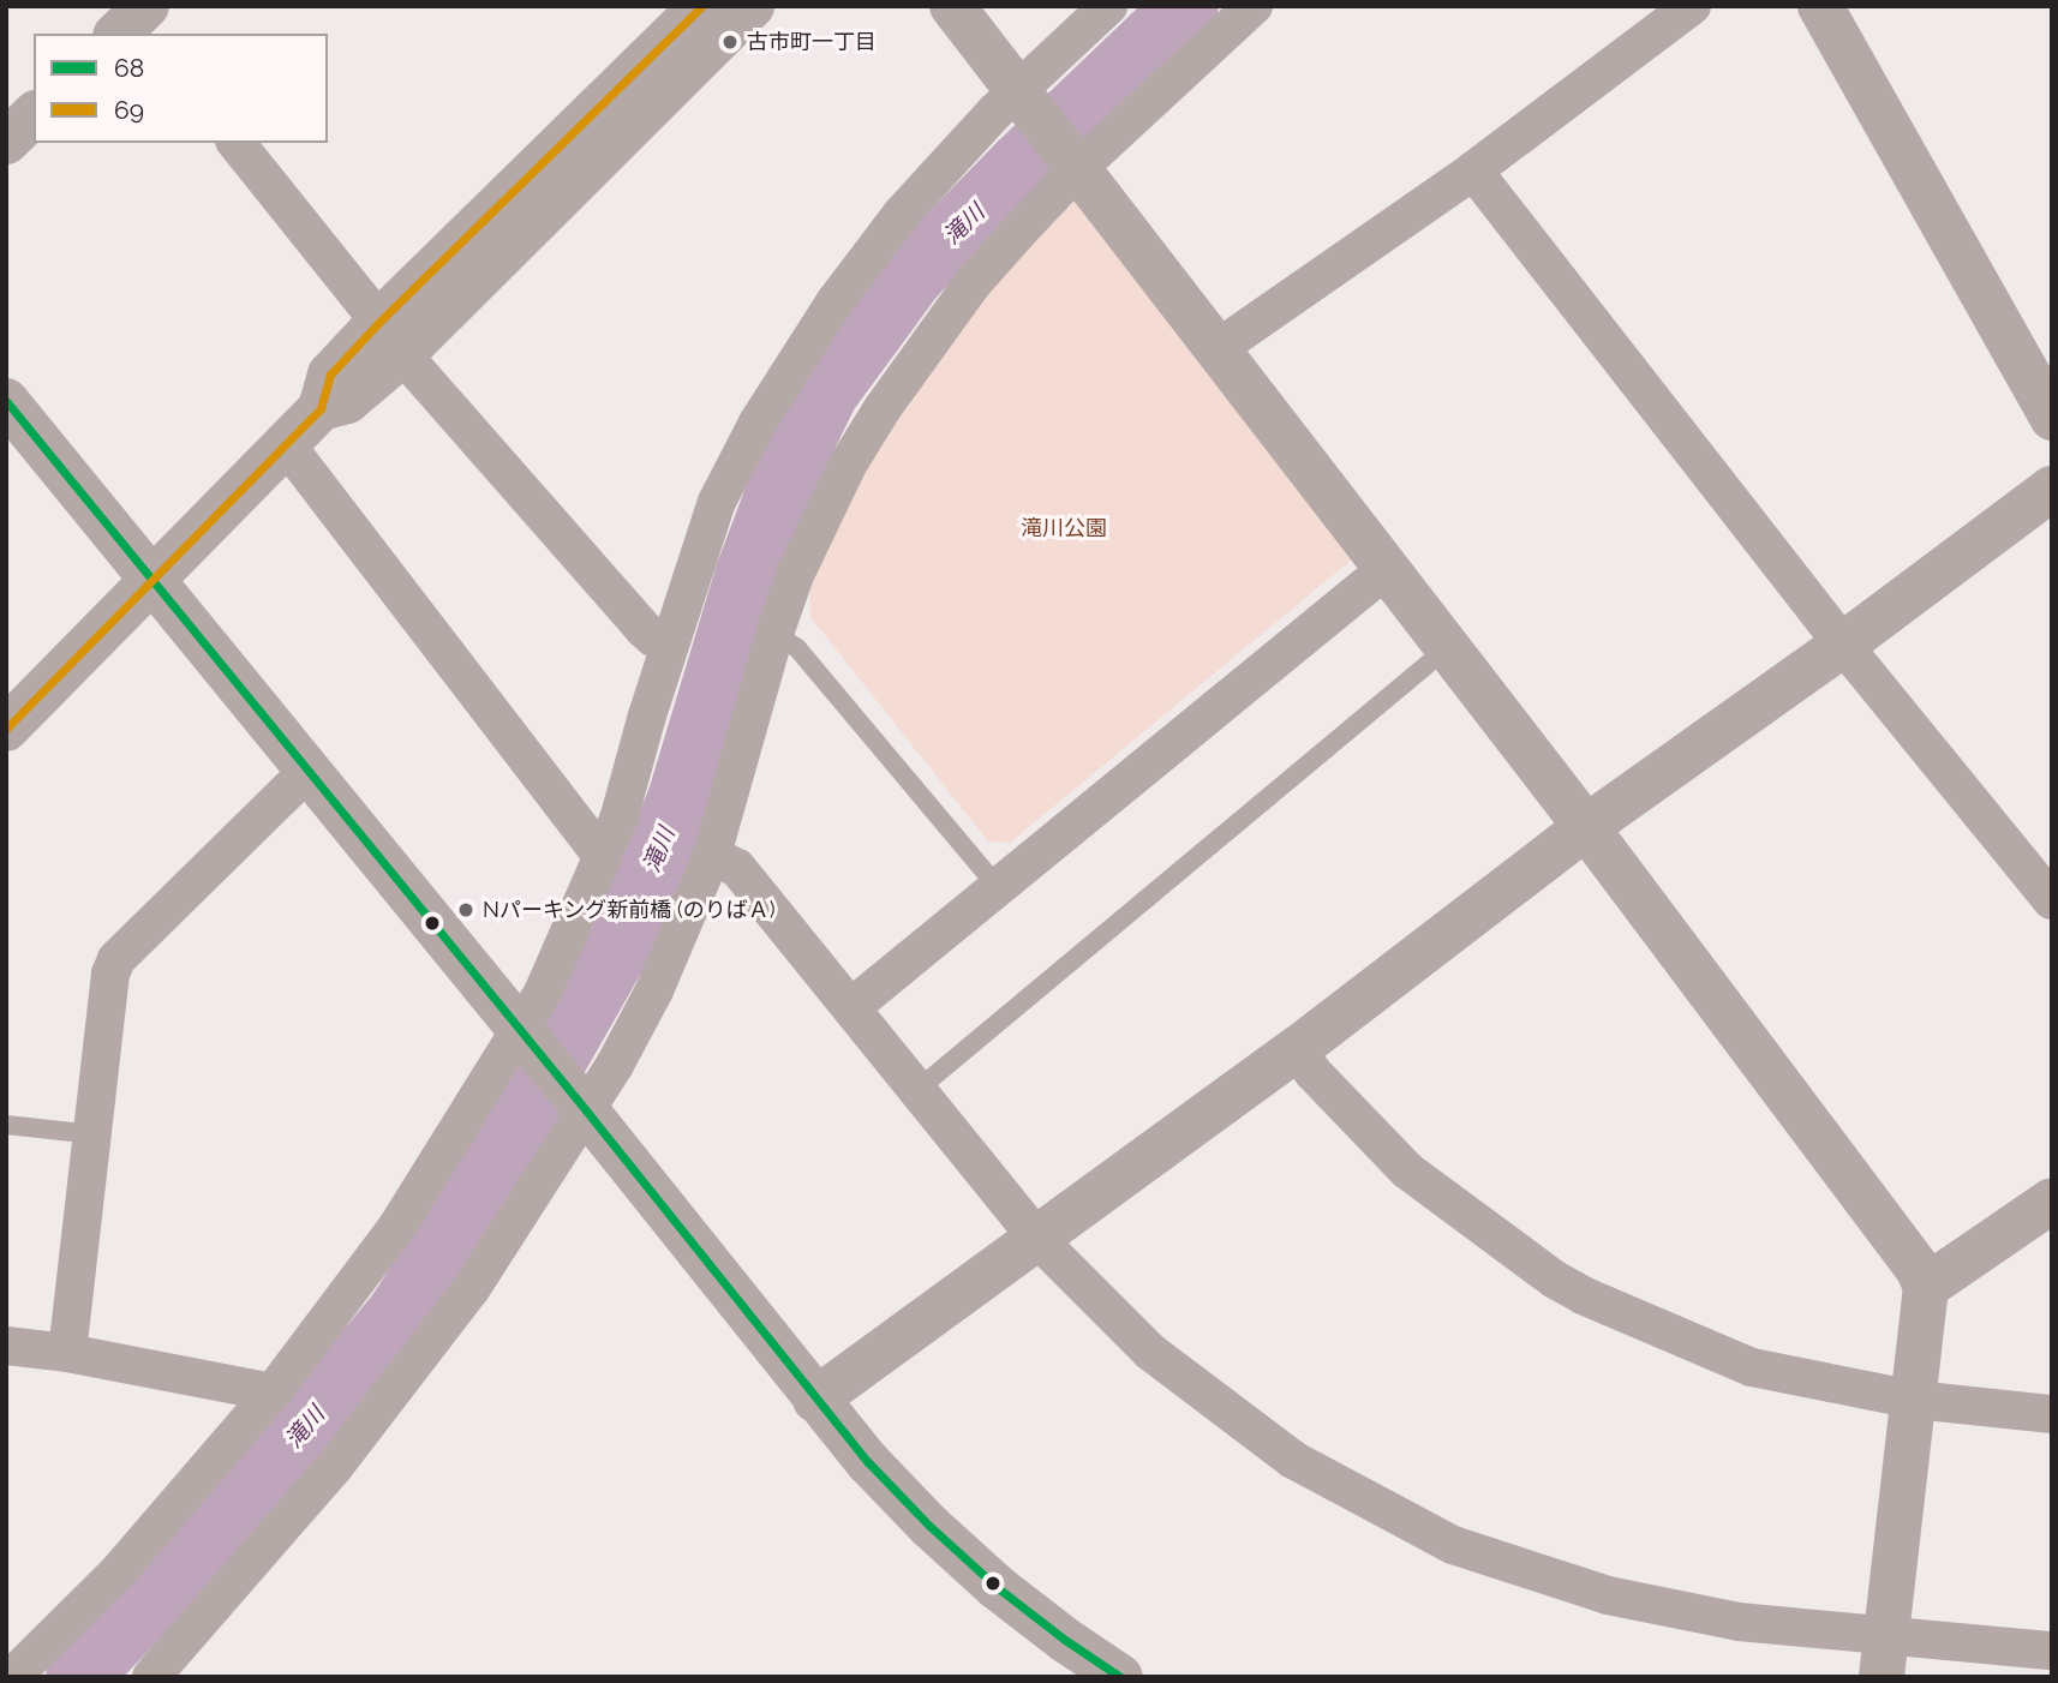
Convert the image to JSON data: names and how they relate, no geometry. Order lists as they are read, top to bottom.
{
  "water": ["滝川"],
  "parks": ["滝川公園"],
  "places": ["古市町一丁目", "Nパーキング新前橋 (のりばＡ)"],
  "lines": ["transit line 69", "transit line 68"],
  "legend": ["68", "69"]
}
